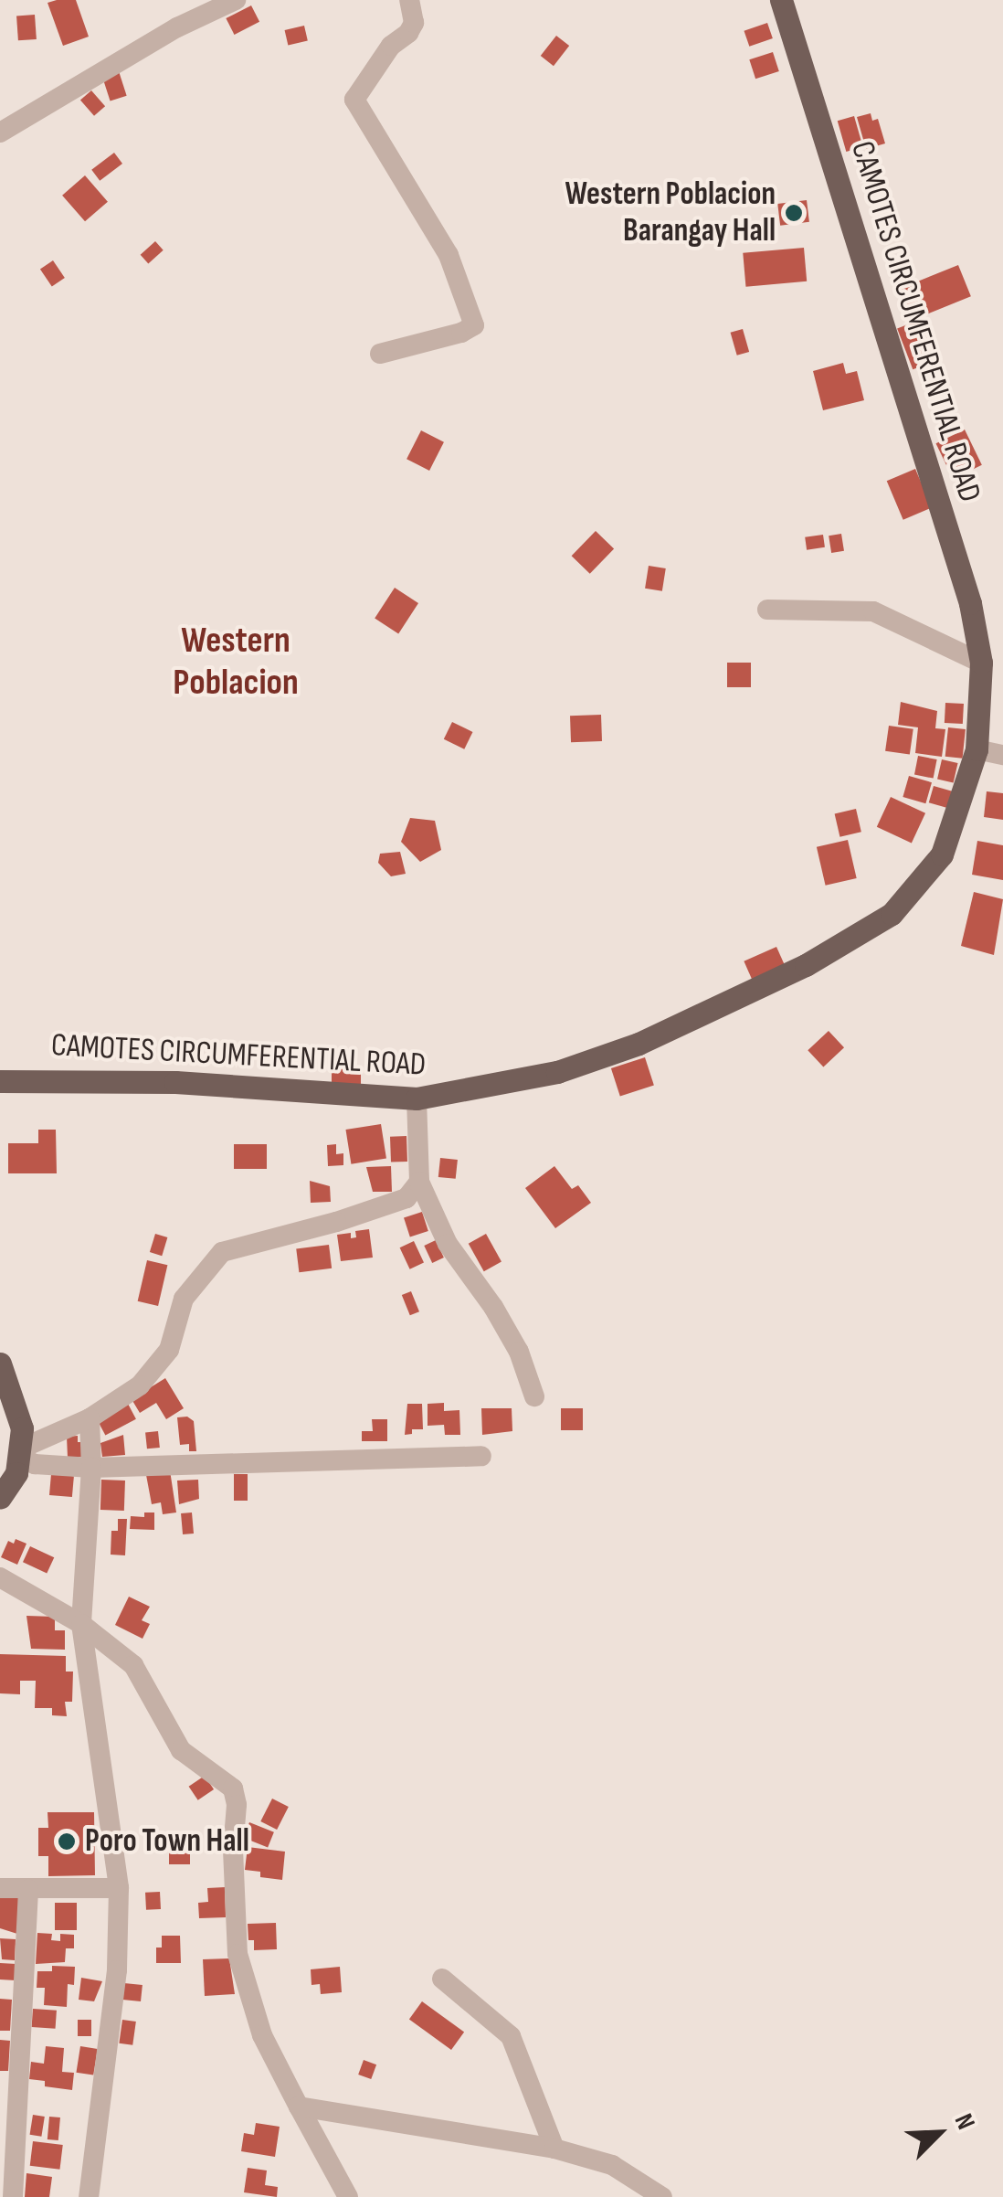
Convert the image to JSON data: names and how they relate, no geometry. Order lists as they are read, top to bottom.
{
  "streets": {
    "main road": ["CAMOTES CIRCUMFERENTIAL ROAD"]
  },
  "districts": ["Western Poblacion"],
  "places": ["Western Poblacion Barangay Hall", "Poro Town Hall"],
  "north": "top right"
}
